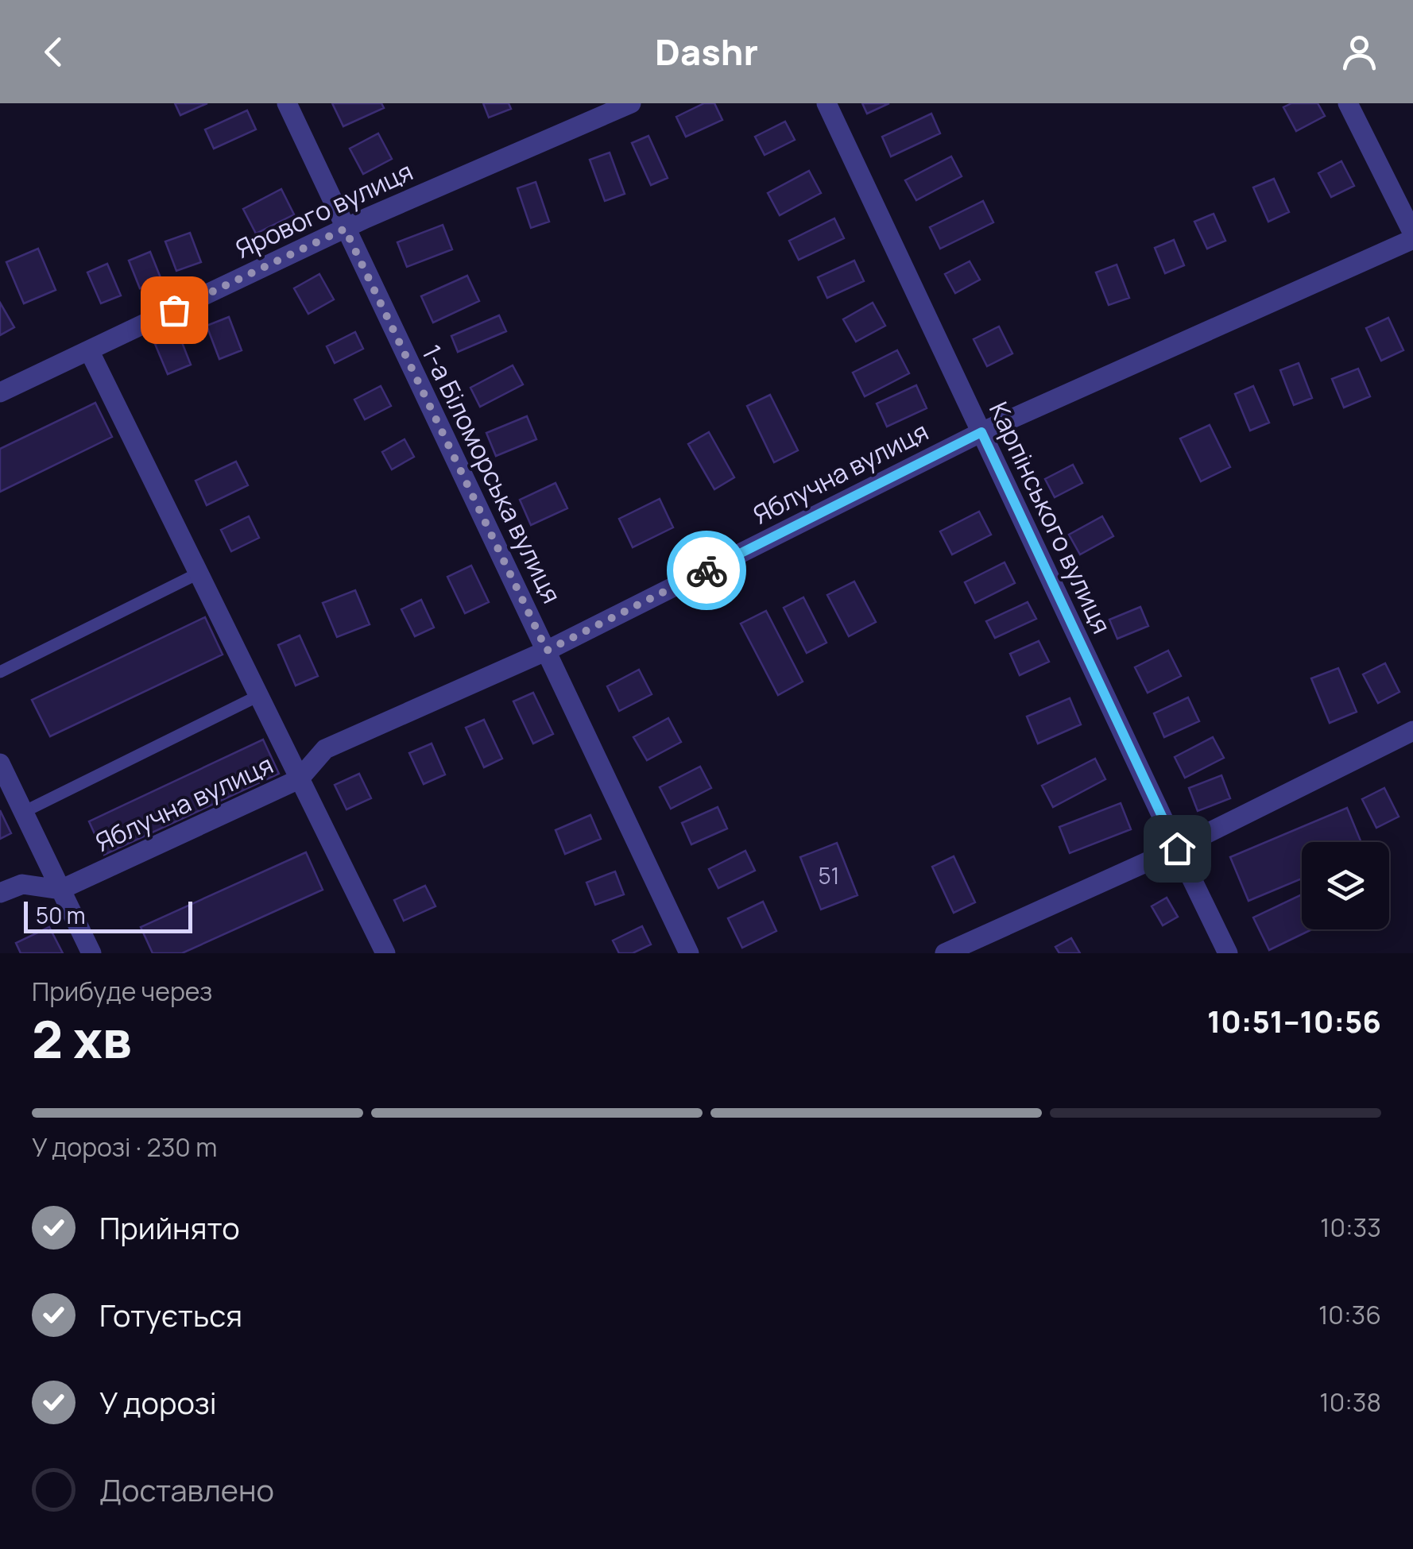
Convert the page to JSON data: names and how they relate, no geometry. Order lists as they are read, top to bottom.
{
  "streets": {
    "street": [
      "Ярового вулиця",
      "Яблучна вулиця",
      "1-а Біломорська вулиця",
      "Карпінського вулиця"
    ]
  },
  "crossings": [
    ["Ярового вулиця", "1-а Біломорська вулиця"],
    ["Яблучна вулиця", "1-а Біломорська вулиця"],
    ["Яблучна вулиця", "Карпінського вулиця"]
  ],
  "house_numbers": ["51"],
  "scale_bar": "50 m",
  "page": {
    "header": "Dashr",
    "scale": "50 m",
    "heading": ["2 хв", "Прибуде через", "10:51–10:56"],
    "bar": "У дорозі · 230 m",
    "list": [
      ["Прийнято", "10:33"],
      ["Готується", "10:36"],
      ["У дорозі", "10:38"],
      "Доставлено"
    ]
  }
}
